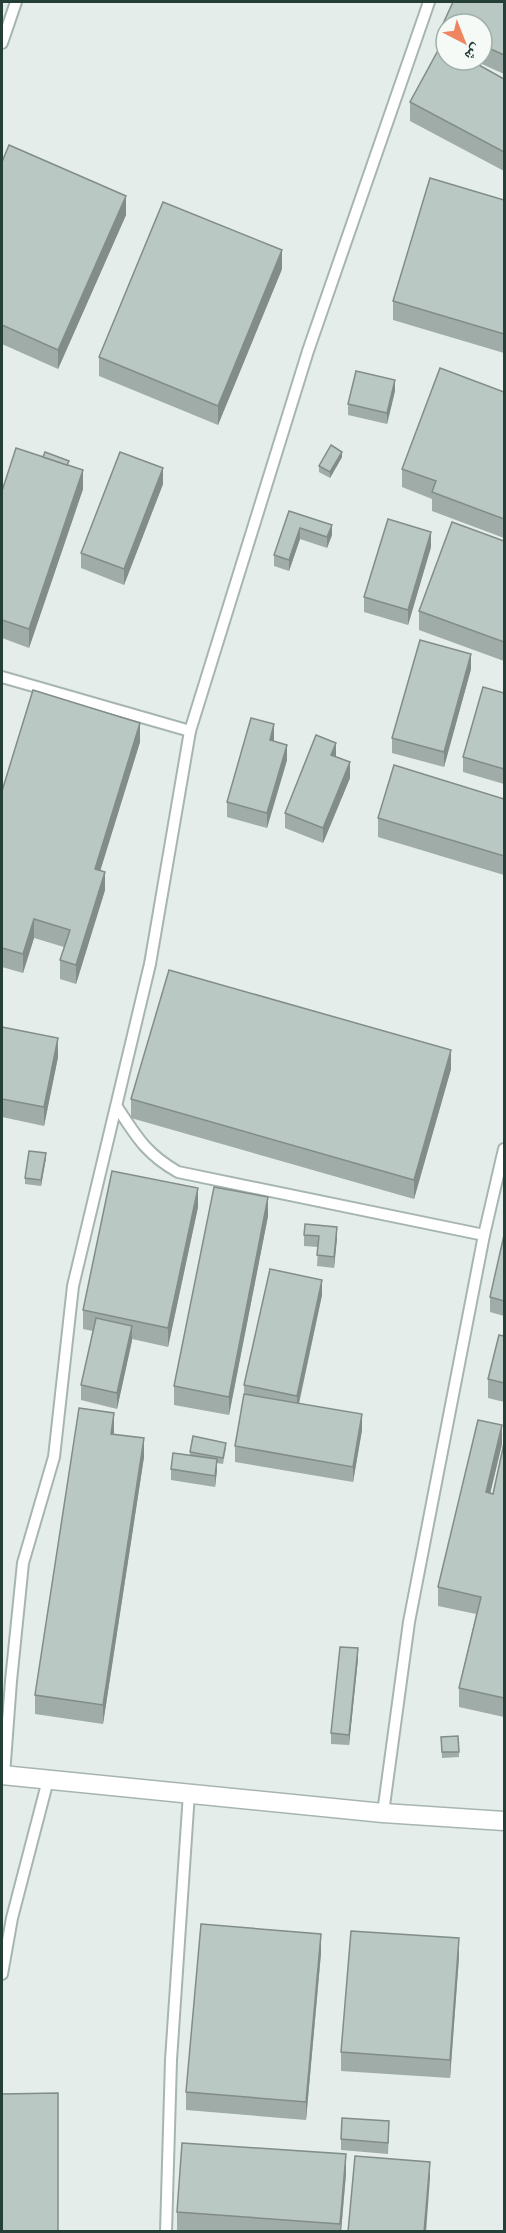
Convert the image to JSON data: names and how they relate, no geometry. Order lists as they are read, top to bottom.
{
  "north": "bottom right"
}
